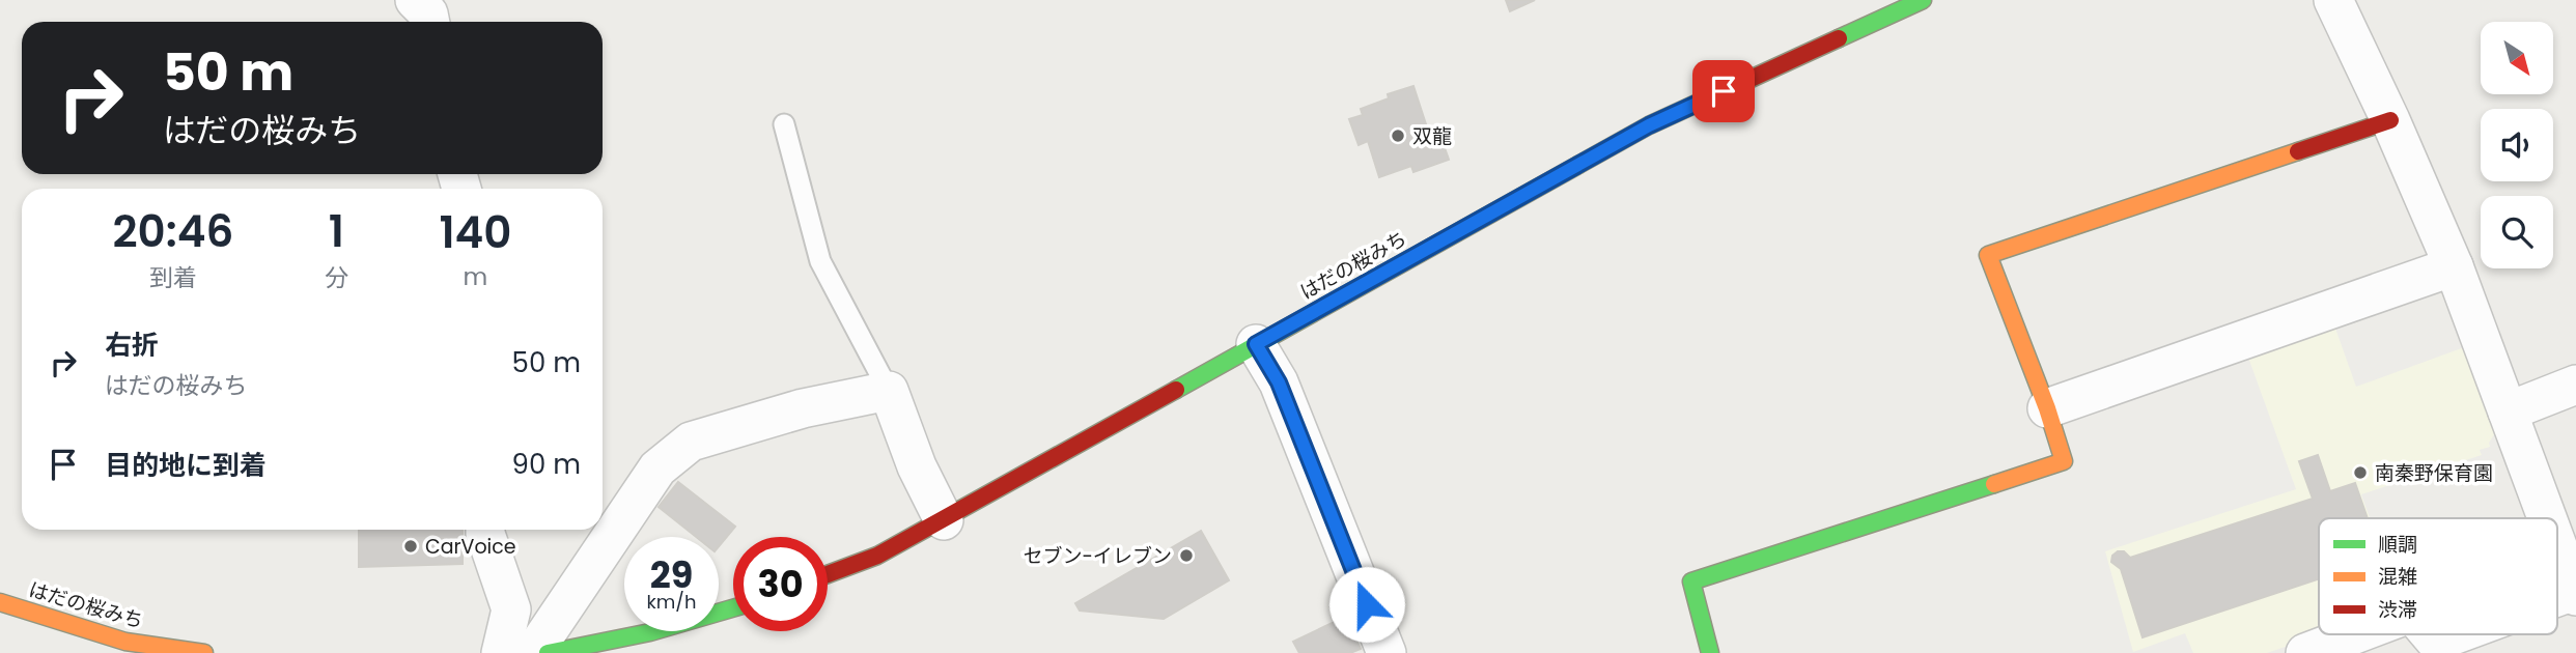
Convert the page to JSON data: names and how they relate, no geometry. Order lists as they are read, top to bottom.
{
  "streets": {
    "main road": ["はだの桜みち"]
  },
  "places": [
    "双龍",
    "南秦野保育園",
    "CarVoice",
    "セブン-イレブン"
  ],
  "legend": ["順調", "混雑", "渋滞"],
  "north": "bottom right",
  "page": {
    "turn": ["50 m", "はだの桜みち"],
    "eta": [
      "20:46",
      "到着",
      "1",
      "分",
      "140",
      "m"
    ],
    "list": [
      {
        "name": "右折",
        "note": "はだの桜みち",
        "value": "50 m"
      },
      {
        "name": "目的地に到着",
        "value": "90 m"
      }
    ],
    "speed": "29 km/h",
    "limit": "30"
  }
}
